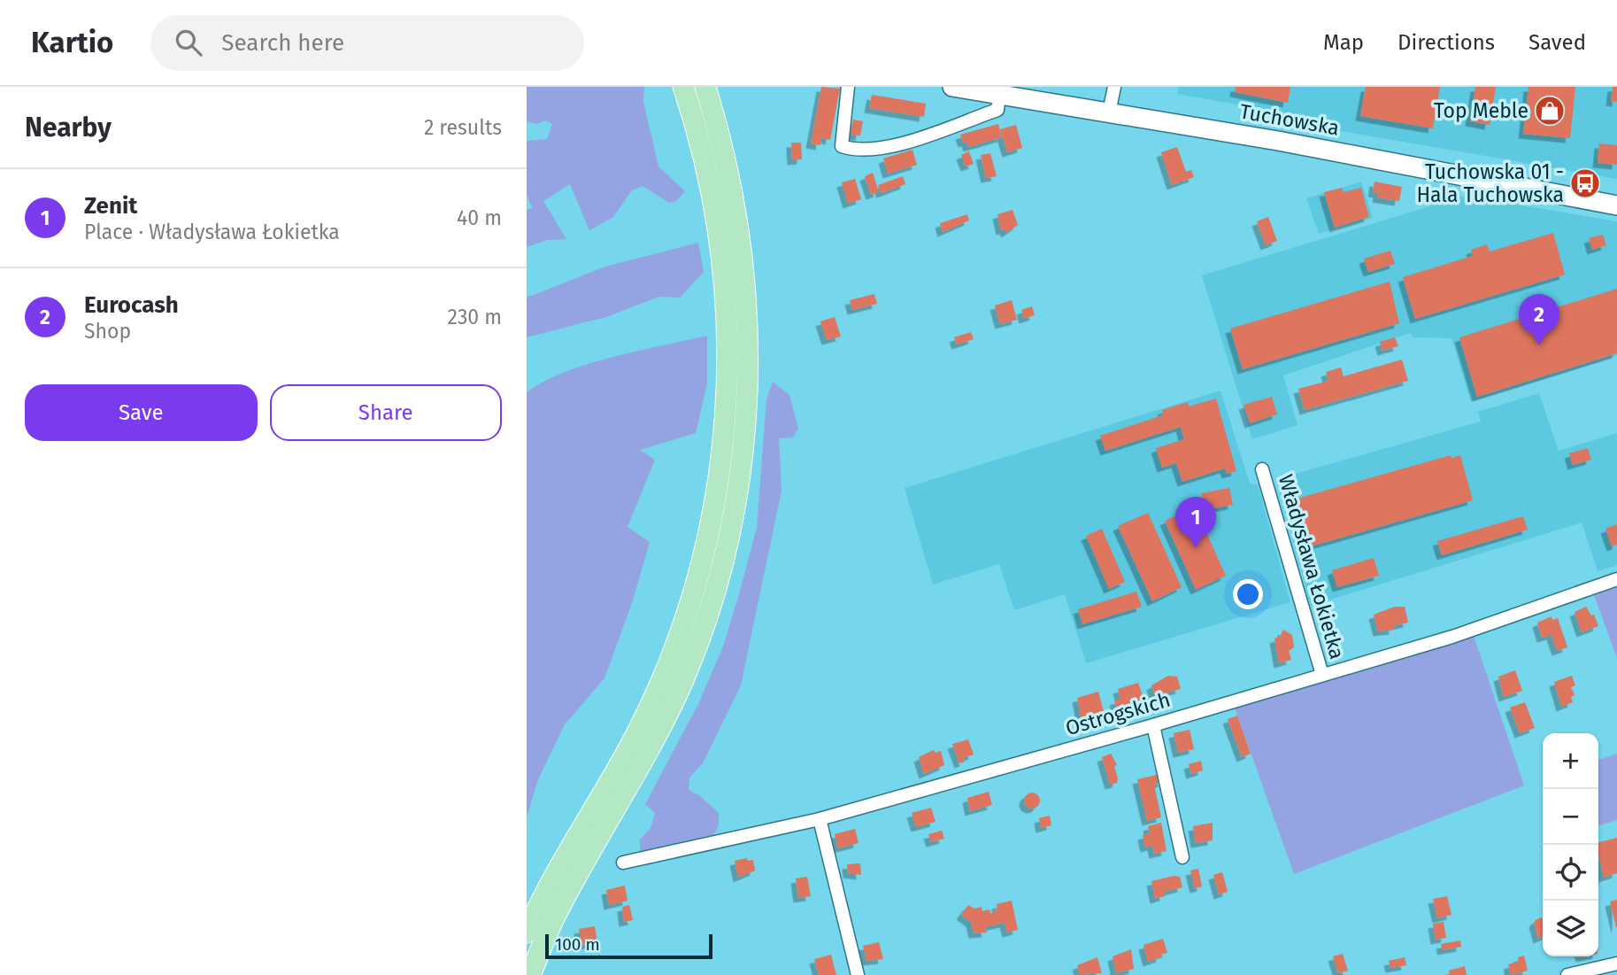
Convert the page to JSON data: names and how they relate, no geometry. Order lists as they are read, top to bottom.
{
  "streets": {
    "street": ["Tuchowska", "Władysława Łokietka", "Ostrogskich"]
  },
  "crossings": [
    ["Władysława Łokietka", "Ostrogskich"]
  ],
  "places": {
    "shop": ["Top Meble"],
    "bus stop": ["Tuchowska 01 - Hala Tuchowska"]
  },
  "scale_bar": "100 m",
  "page": {
    "header": "Kartio",
    "search": "Search here",
    "nav": ["Map", "Directions", "Saved"],
    "heading": ["Nearby", "2 results"],
    "list": [
      {
        "mark": "1",
        "name": "Zenit",
        "note": "Place · Władysława Łokietka",
        "value": "40 m"
      },
      {
        "mark": "2",
        "name": "Eurocash",
        "note": "Shop",
        "value": "230 m"
      }
    ],
    "pins": ["2", "1"],
    "buttons": ["Save", "Share"],
    "map_buttons": ["+", "−"],
    "scale": "100 m"
  }
}
